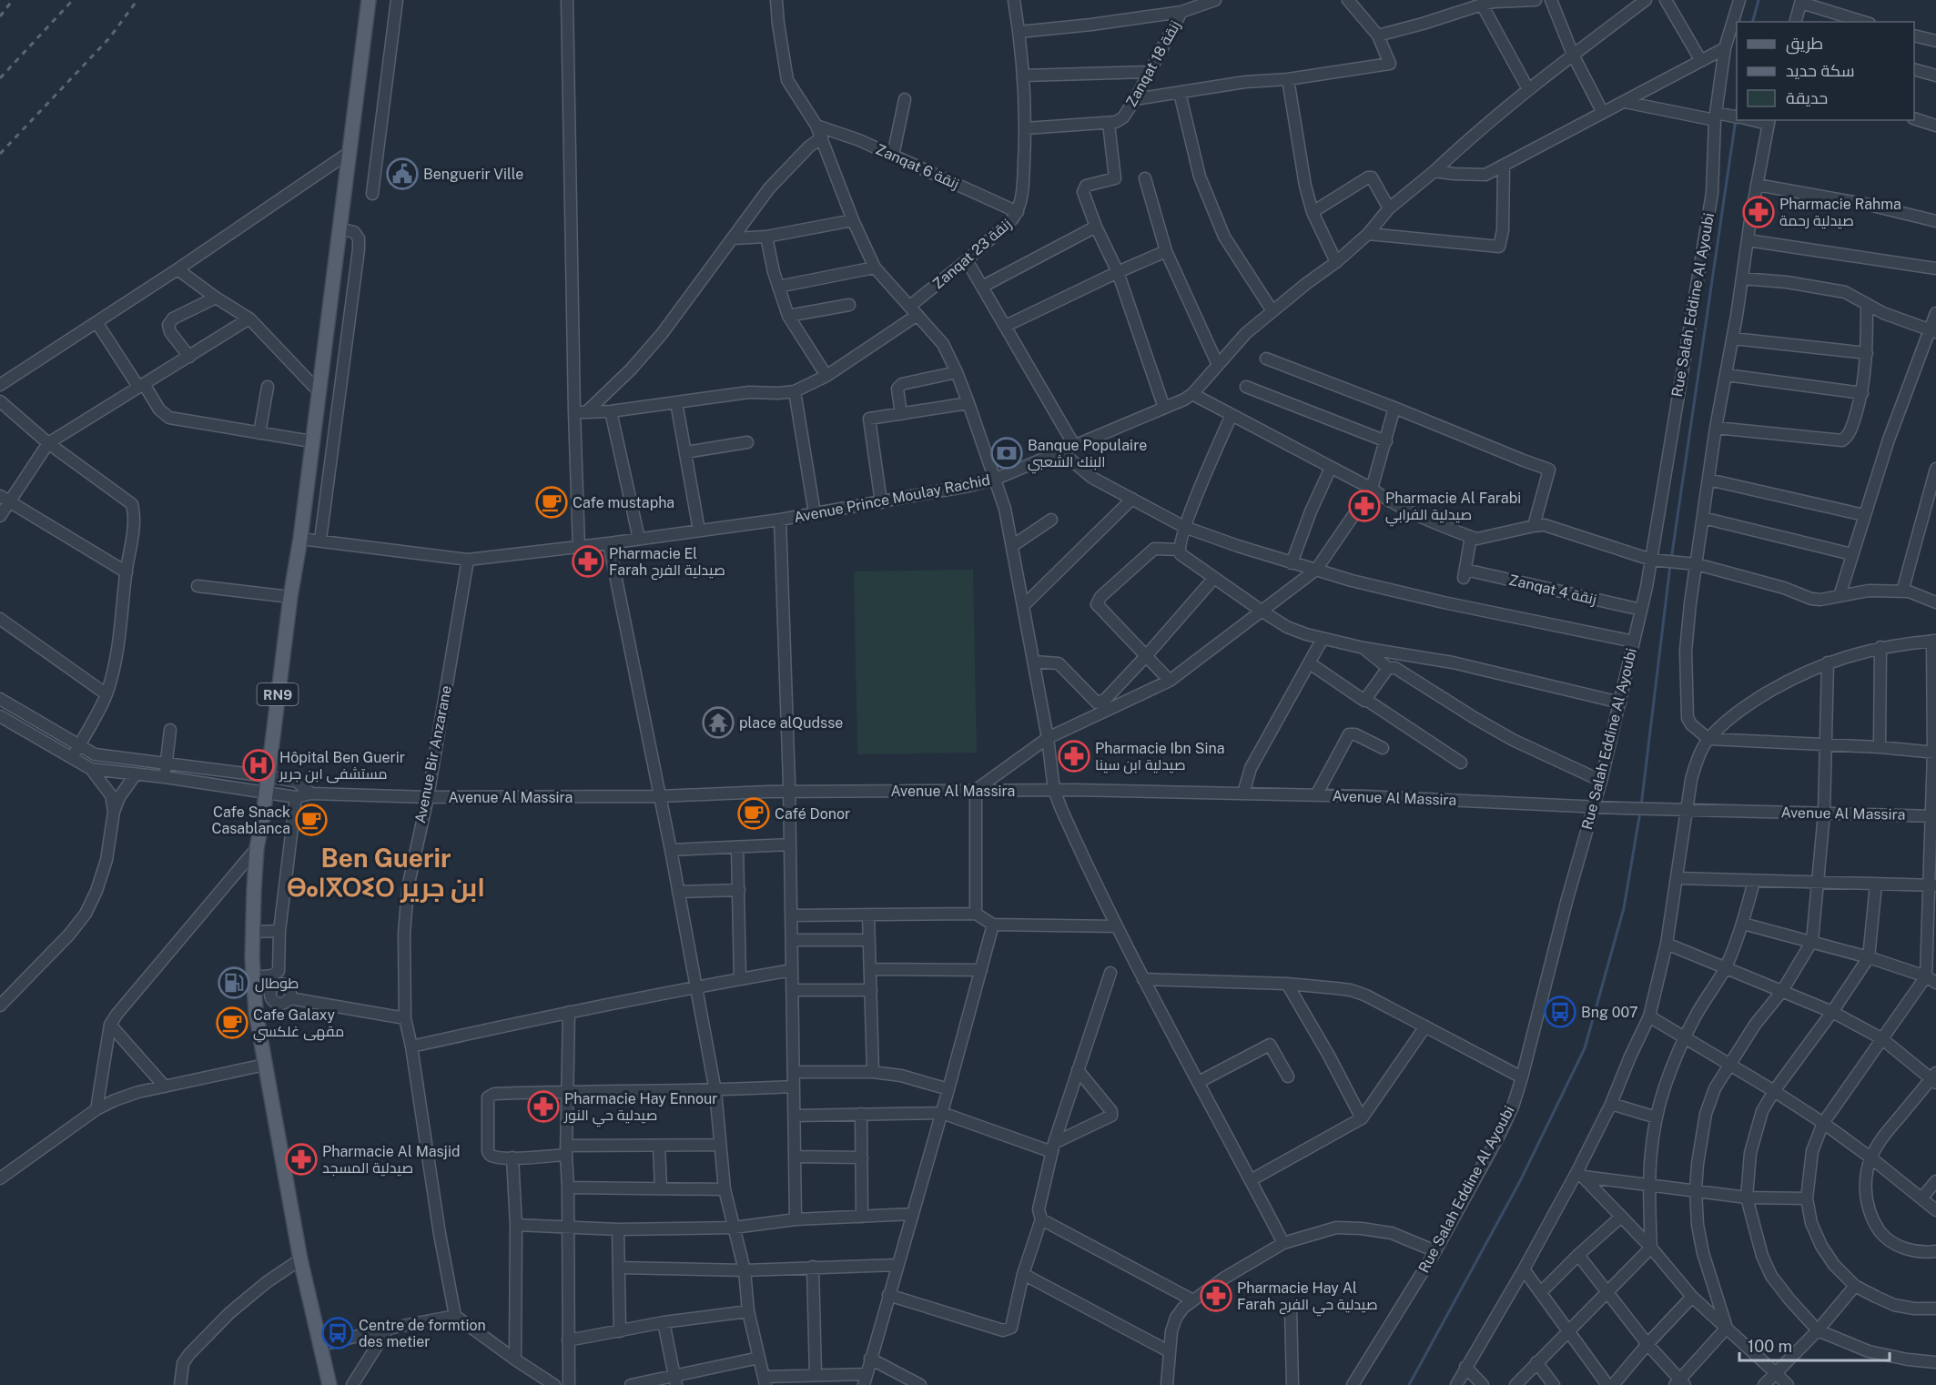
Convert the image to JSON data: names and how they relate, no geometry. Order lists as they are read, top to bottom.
{
  "streets": {
    "main road": ["RN9"],
    "street": [
      "Zanqat 18 زنقة",
      "Zanqat 6 زنقة",
      "Zanqat 23 زنقة",
      "Rue Salah Eddine Al Ayoubi",
      "Avenue Prince Moulay Rachid",
      "Zanqat 4 زنقة",
      "Avenue Bir Anzarane",
      "Avenue Al Massira"
    ]
  },
  "crossings": [
    ["Zanqat 6 زنقة", "Zanqat 23 زنقة"],
    ["Rue Salah Eddine Al Ayoubi", "Zanqat 4 زنقة"],
    ["Rue Salah Eddine Al Ayoubi", "Avenue Al Massira"],
    ["Avenue Prince Moulay Rachid", "RN9"],
    ["Avenue Prince Moulay Rachid", "Avenue Bir Anzarane"],
    ["RN9", "Avenue Al Massira"],
    ["Avenue Bir Anzarane", "Avenue Al Massira"]
  ],
  "districts": ["Ben Guerir ⴱⴰⵏⴳⵔⵉⵔ ابن جرير"],
  "places": {
    "public building": ["Benguerir Ville"],
    "pharmacy": [
      "Pharmacie Rahma صيدلية رحمة",
      "Pharmacie Al Farabi صيدلية الفرابي",
      "Pharmacie El Farah صيدلية الفرح",
      "Pharmacie Ibn Sina صيدلية ابن سينا",
      "Pharmacie Hay Ennour صيدلية حي النور",
      "Pharmacie Al Masjid صيدلية المسجد",
      "Pharmacie Hay Al Farah صيدلية حي الفرح"
    ],
    "bank": ["Banque Populaire البنك الشعبي"],
    "cafe": [
      "Cafe mustapha",
      "Café Donor",
      "Cafe Snack Casablanca",
      "Cafe Galaxy مقهى غلكسي"
    ],
    "temple": ["place alQudsse"],
    "hospital": ["Hôpital Ben Guerir مستشفى ابن جرير"],
    "fuel station": ["طوطال"],
    "bus stop": ["Bng 007", "Centre de formtion des metier"]
  },
  "legend": ["طريق", "سكة حديد", "حديقة"],
  "scale_bar": "100 m"
}
